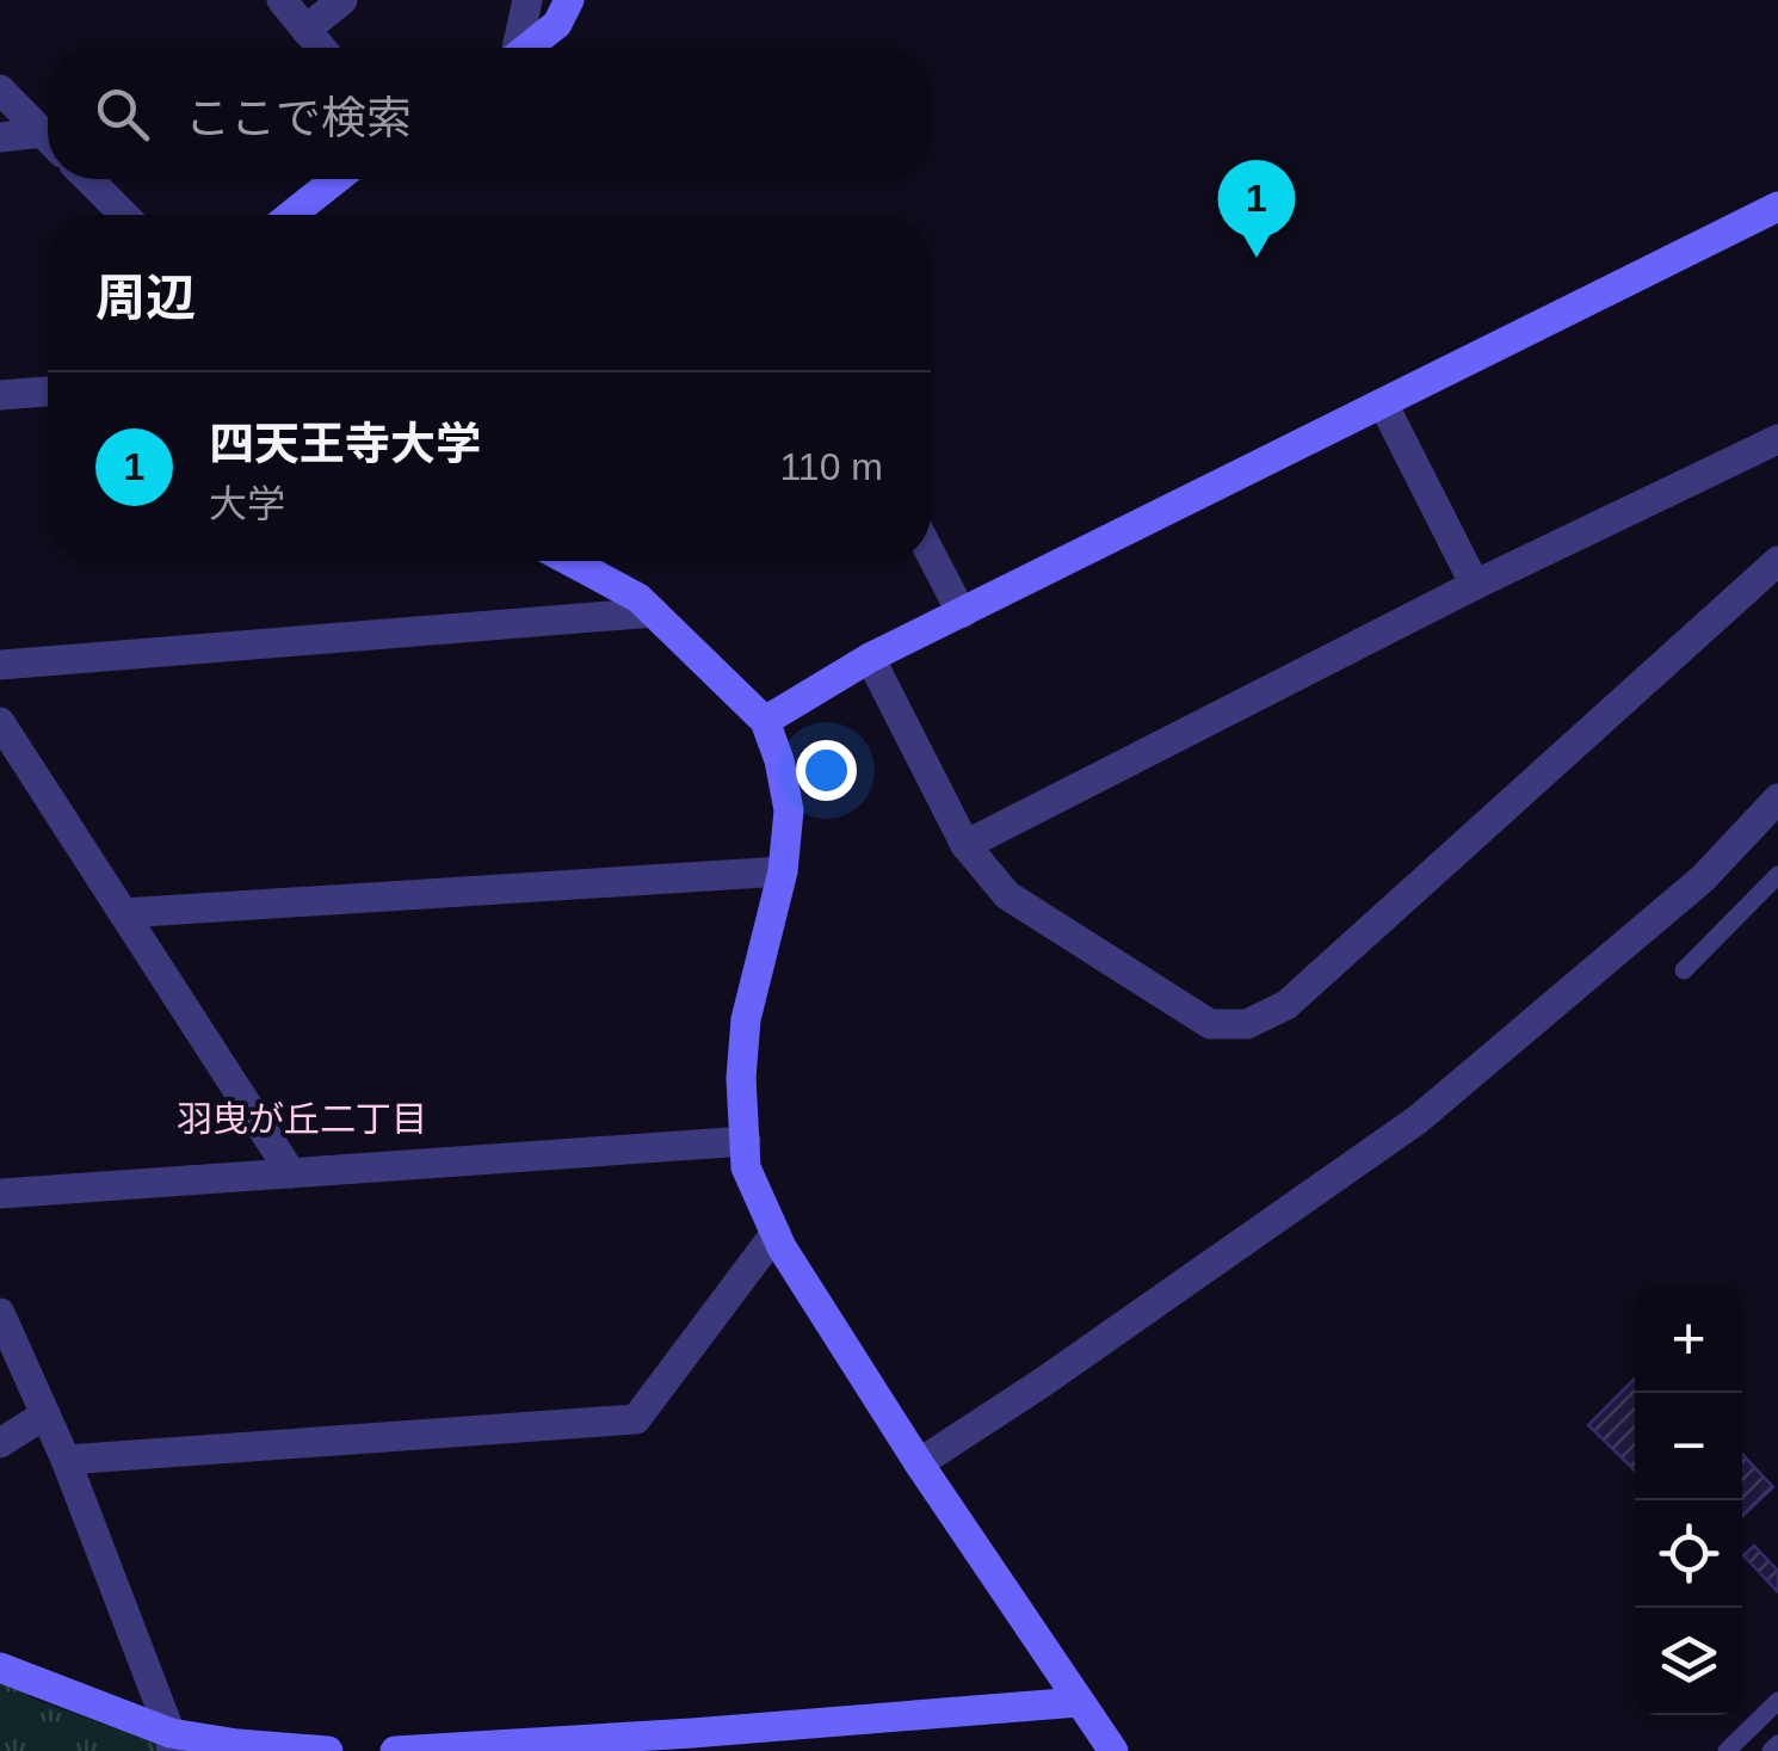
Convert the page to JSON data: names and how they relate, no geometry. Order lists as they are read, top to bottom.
{
  "districts": ["羽曳が丘二丁目"],
  "page": {
    "search": "ここで検索",
    "pins": "1",
    "heading": "周辺",
    "list": [
      {
        "mark": "1",
        "name": "四天王寺大学",
        "note": "大学",
        "value": "110 m"
      }
    ],
    "map_buttons": ["+", "−"]
  }
}
